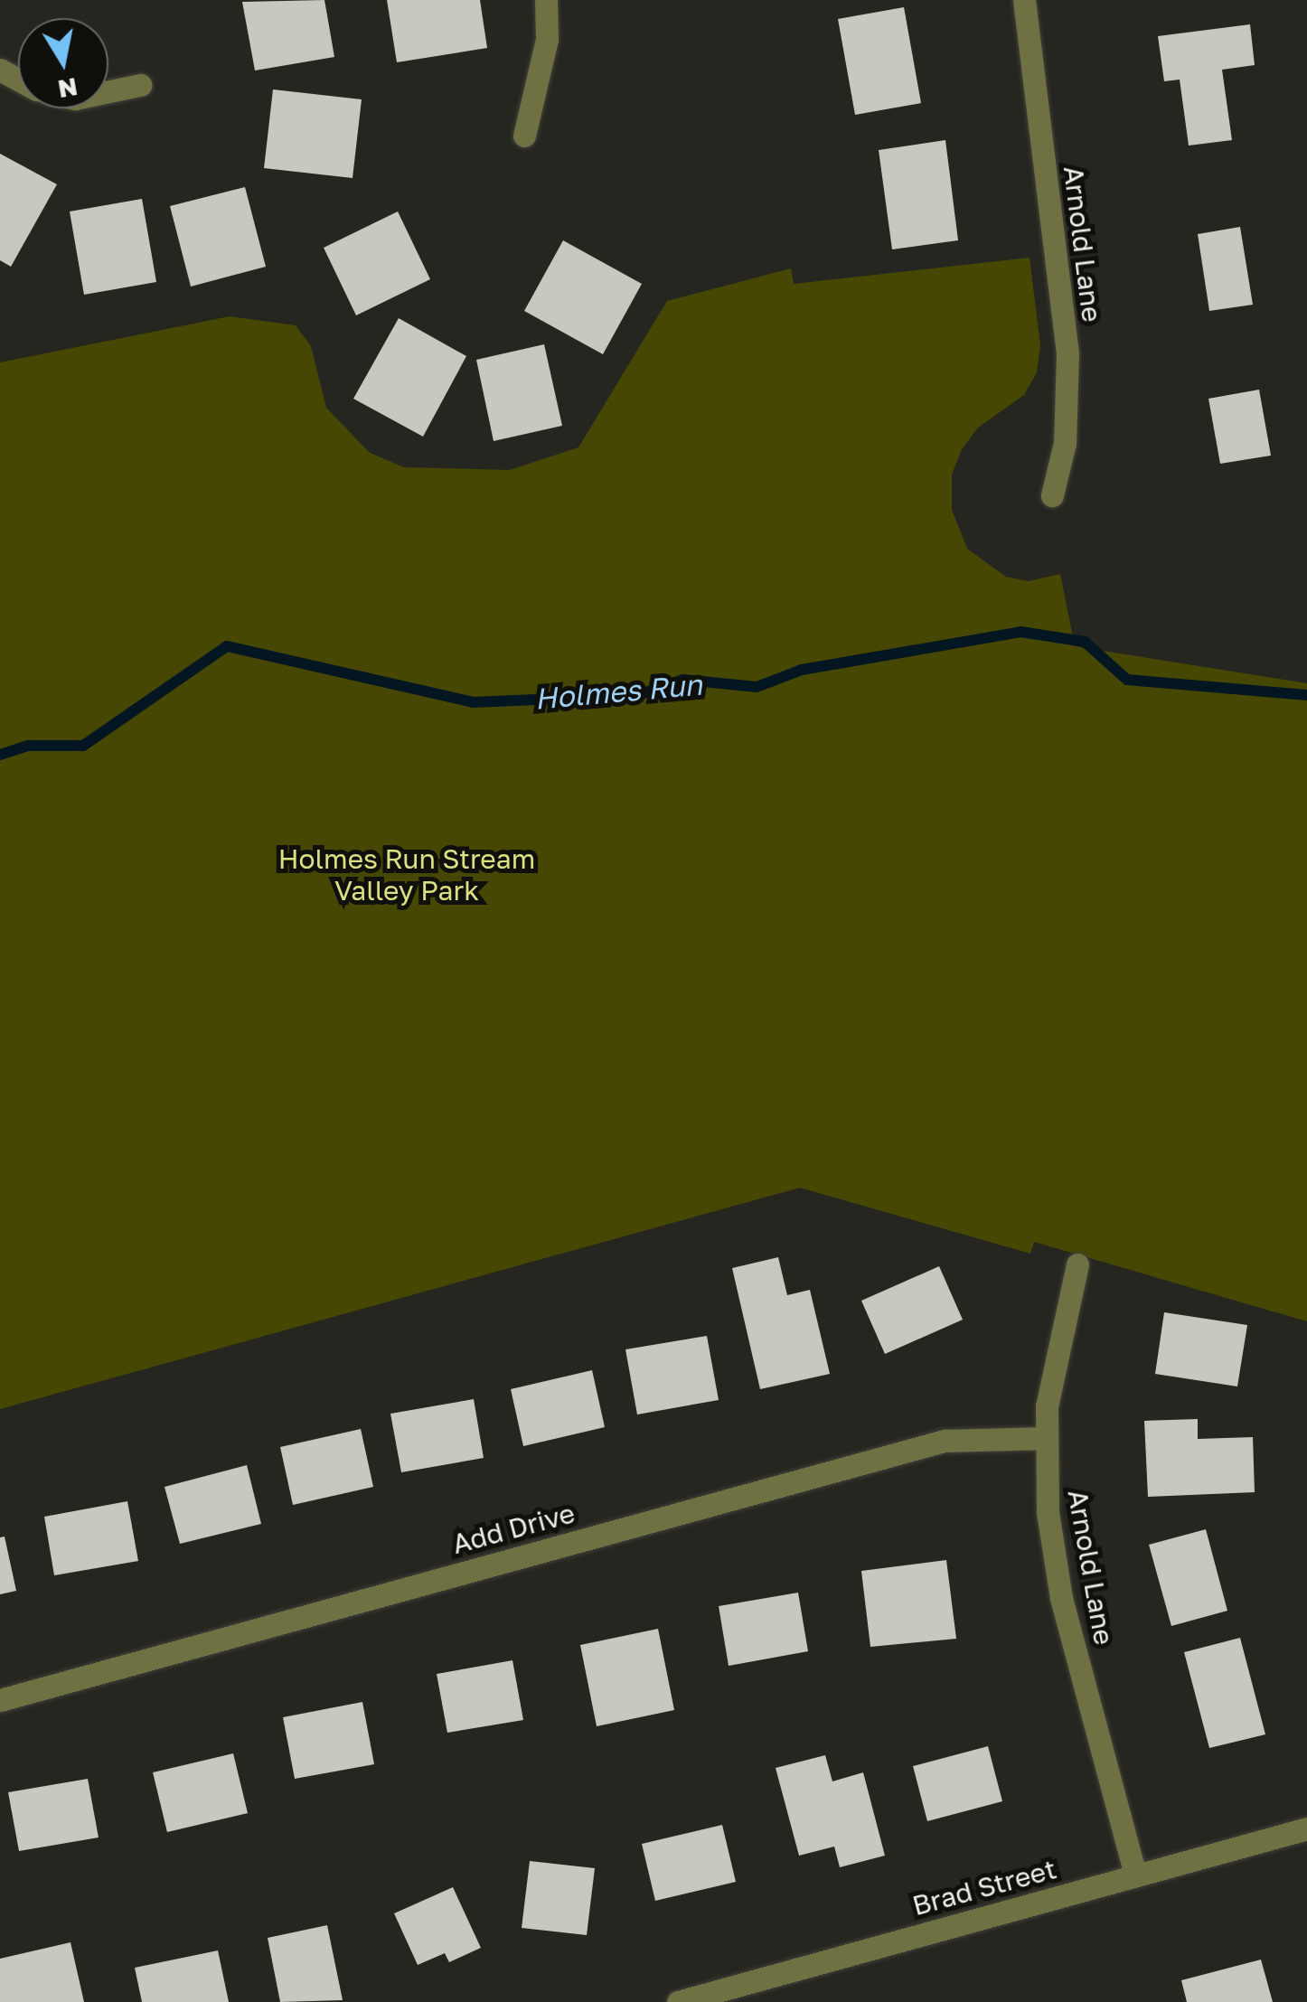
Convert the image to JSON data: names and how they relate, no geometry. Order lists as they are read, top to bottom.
{
  "streets": {
    "street": ["Arnold Lane", "Add Drive", "Brad Street"]
  },
  "crossings": [
    ["Arnold Lane", "Add Drive"],
    ["Arnold Lane", "Brad Street"]
  ],
  "water": ["Holmes Run"],
  "parks": ["Holmes Run Stream Valley Park"],
  "north": "bottom"
}
